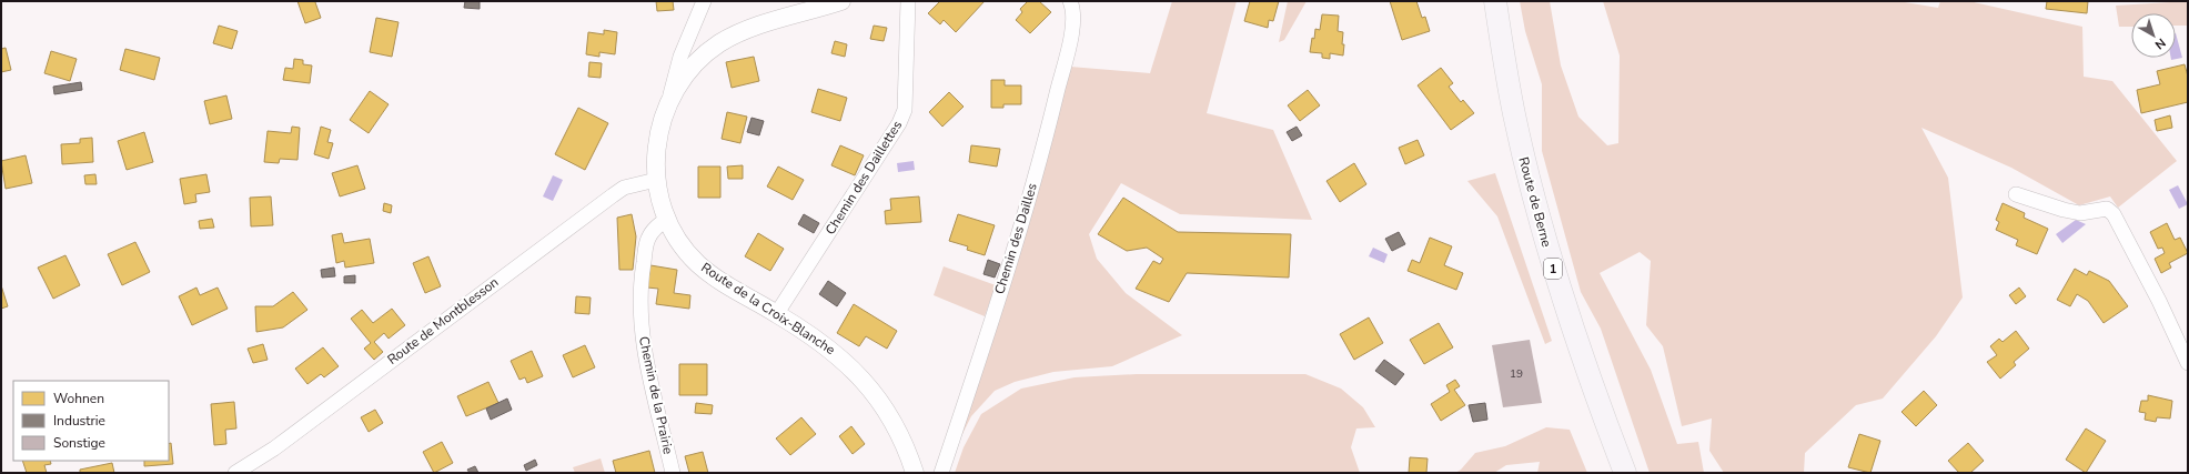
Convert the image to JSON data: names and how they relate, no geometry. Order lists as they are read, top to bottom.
{
  "streets": {
    "main road": ["Route de Berne", "1"],
    "street": [
      "Chemin des Daillettes",
      "Chemin des Dailles",
      "Route de la Croix-Blanche",
      "Route de Montblesson",
      "Chemin de la Prairie"
    ]
  },
  "crossings": [
    ["Chemin des Daillettes", "Route de la Croix-Blanche"],
    ["Route de la Croix-Blanche", "Route de Montblesson"],
    ["Route de la Croix-Blanche", "Chemin de la Prairie"]
  ],
  "house_numbers": ["19"],
  "legend": ["Wohnen", "Industrie", "Sonstige"],
  "north": "bottom right"
}
